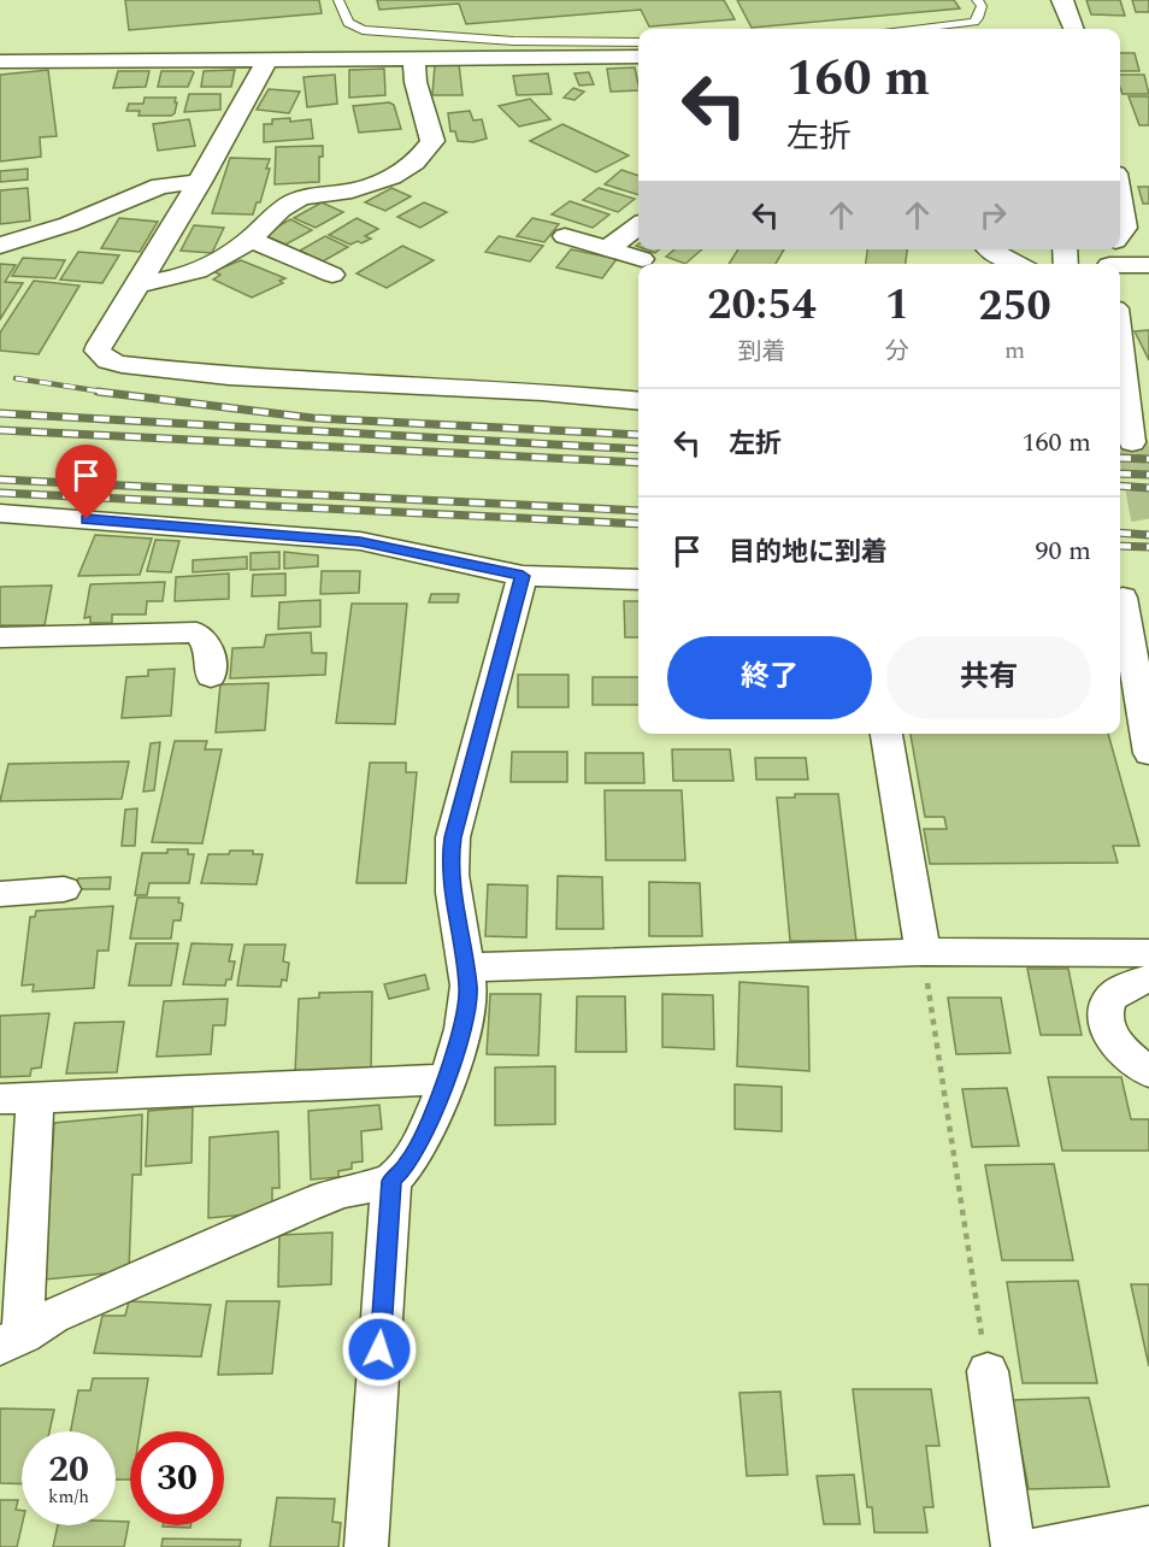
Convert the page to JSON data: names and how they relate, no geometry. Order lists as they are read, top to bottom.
{
  "page": {
    "turn": ["160 m", "左折"],
    "eta": [
      "20:54",
      "到着",
      "1",
      "分",
      "250",
      "m"
    ],
    "list": [
      {
        "name": "左折",
        "value": "160 m"
      },
      {
        "name": "目的地に到着",
        "value": "90 m"
      }
    ],
    "buttons": ["終了", "共有"],
    "speed": "20 km/h",
    "limit": "30"
  }
}
